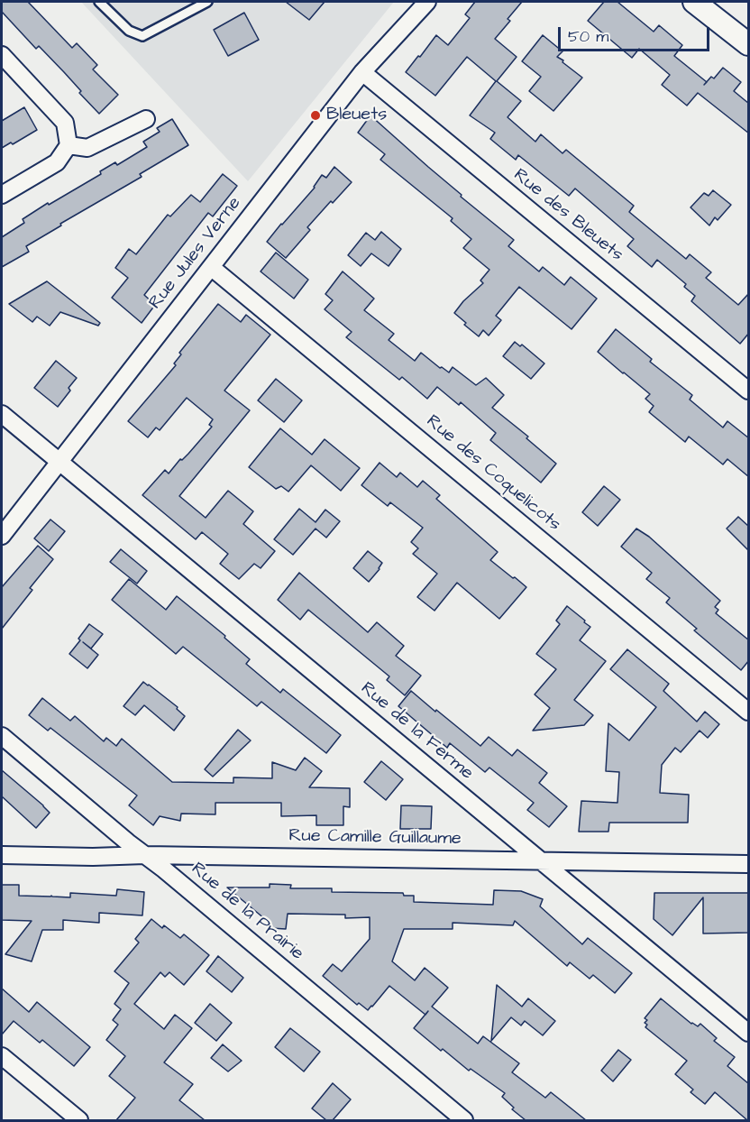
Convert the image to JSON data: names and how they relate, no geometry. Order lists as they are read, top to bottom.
{
  "streets": {
    "street": [
      "Rue des Bleuets",
      "Rue Jules Verne",
      "Rue des Coquelicots",
      "Rue de la Ferme",
      "Rue Camille Guillaume",
      "Rue de la Prairie"
    ]
  },
  "crossings": [
    ["Rue des Bleuets", "Rue Jules Verne"],
    ["Rue Jules Verne", "Rue des Coquelicots"],
    ["Rue Jules Verne", "Rue de la Ferme"],
    ["Rue de la Ferme", "Rue Camille Guillaume"],
    ["Rue Camille Guillaume", "Rue de la Prairie"]
  ],
  "places": ["Bleuets"],
  "scale_bar": "50 m"
}
